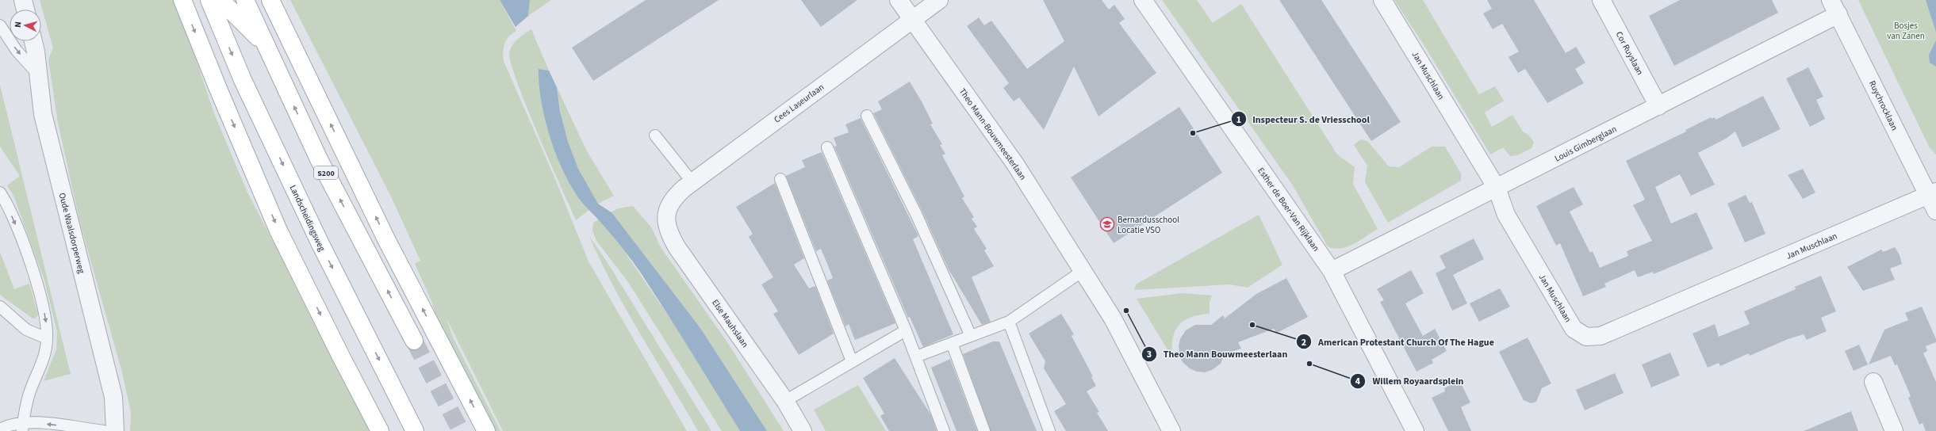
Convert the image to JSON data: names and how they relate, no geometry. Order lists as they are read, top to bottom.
{
  "streets": {
    "main road": ["S200", "Landscheidingsweg"],
    "street": [
      "Cor Ruyslaan",
      "Jan Muschlaan",
      "Cees Laseurlaan",
      "Ruychrocklaan",
      "Theo Mann-Bouwmeesterlaan",
      "Louis Gimberglaan",
      "Esther de Boer-Van Rijklaan",
      "Oude Waalsdorperweg",
      "Else Mauhslaan"
    ]
  },
  "crossings": [
    ["Cor Ruyslaan", "Louis Gimberglaan"],
    ["Jan Muschlaan", "Ruychrocklaan"],
    ["Jan Muschlaan", "Louis Gimberglaan"],
    ["Cees Laseurlaan", "Theo Mann-Bouwmeesterlaan"],
    ["Cees Laseurlaan", "Else Mauhslaan"],
    ["Ruychrocklaan", "Louis Gimberglaan"],
    ["Louis Gimberglaan", "Esther de Boer-Van Rijklaan"]
  ],
  "parks": ["Bosjes van Zanen"],
  "places": {
    "other": [
      "Inspecteur S. de Vriesschool",
      "Theo Mann Bouwmeesterlaan",
      "American Protestant Church Of The Hague",
      "Willem Royaardsplein"
    ],
    "school or university": ["Bernardusschool Locatie VSO"]
  },
  "north": "left"
}
